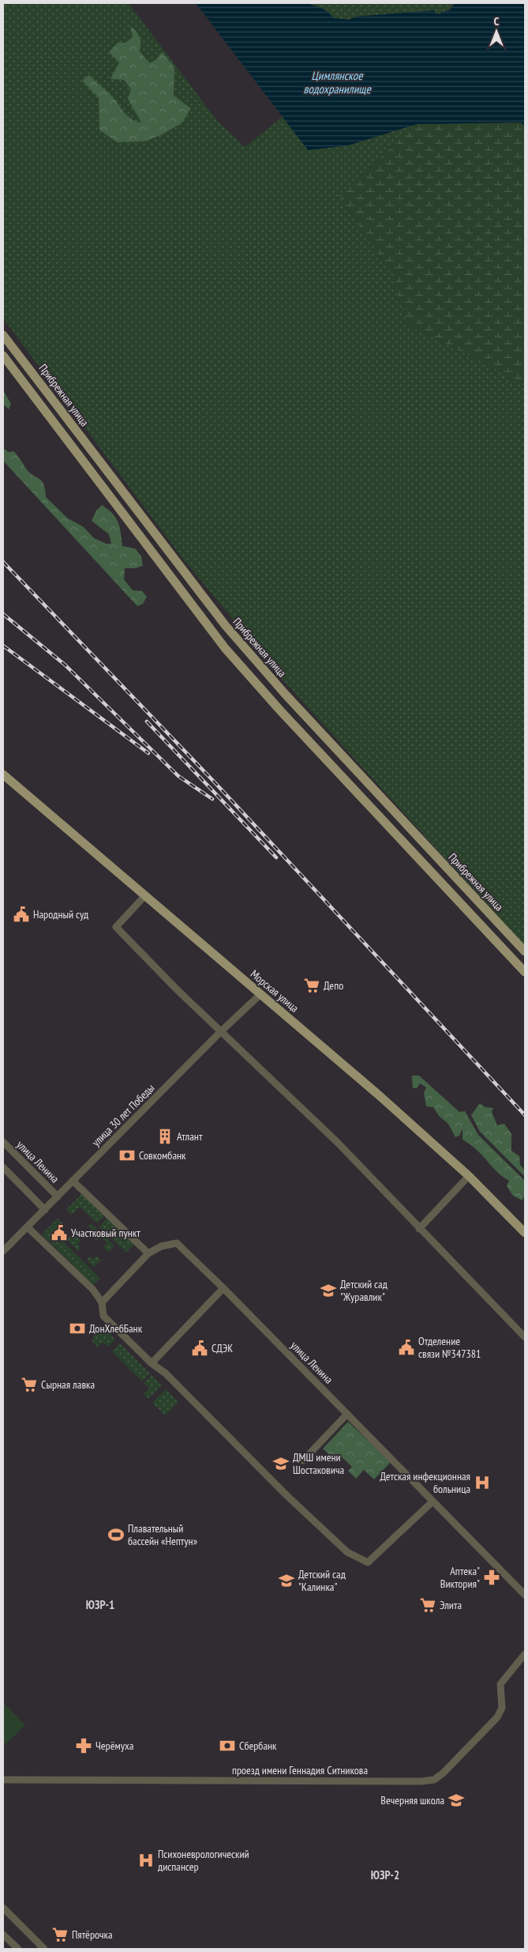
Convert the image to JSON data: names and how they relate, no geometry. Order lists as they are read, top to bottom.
{
  "streets": {
    "main road": ["Прибрежная улица", "Морская улица"],
    "street": ["улица 30 лет Победы", "улица Ленина", "проезд имени Геннадия Ситникова"]
  },
  "crossings": [
    ["Морская улица", "улица 30 лет Победы"],
    ["улица 30 лет Победы", "улица Ленина"]
  ],
  "districts": ["ЮЗР-1", "ЮЗР-2"],
  "water": ["Цимлянское водохранилище"],
  "places": {
    "public building": [
      "Народный суд",
      "Участковый пункт",
      "Отделение связи №347381",
      "СДЭК"
    ],
    "supermarket": [
      "Депо",
      "Сырная лавка",
      "Элита",
      "Пятёрочка"
    ],
    "building": ["Атлант"],
    "bank": ["Совкомбанк", "ДонХлебБанк", "Сбербанк"],
    "school or university": [
      "Детский сад \"Журавлик\"",
      "ДМШ имени Шостаковича",
      "Детский сад \"Калинка\"",
      "Вечерняя школа"
    ],
    "hospital": ["Детская инфекционная больница", "Психоневрологический диспансер"],
    "sports": ["Плавательный бассейн «Нептун»"],
    "pharmacy": ["Аптека\" Виктория\"", "Черёмуха"]
  },
  "north": "top"
}
